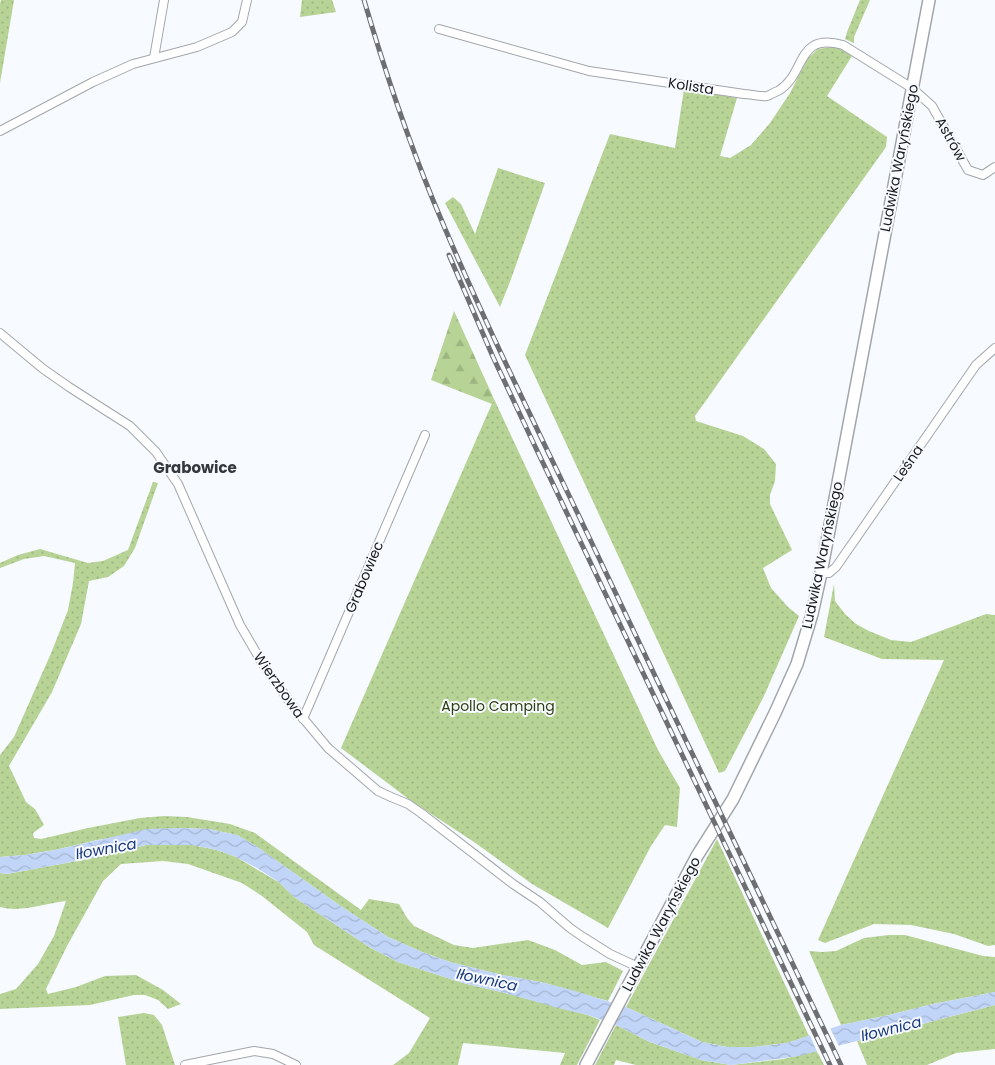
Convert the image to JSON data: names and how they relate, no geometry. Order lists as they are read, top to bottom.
{
  "streets": {
    "street": [
      "Kolista",
      "Astrów",
      "Ludwika Waryńskiego",
      "Leśna",
      "Grabowiec",
      "Wierzbowa"
    ]
  },
  "crossings": [
    ["Kolista", "Astrów"],
    ["Kolista", "Ludwika Waryńskiego"],
    ["Astrów", "Ludwika Waryńskiego"],
    ["Ludwika Waryńskiego", "Leśna"],
    ["Ludwika Waryńskiego", "Wierzbowa"],
    ["Grabowiec", "Wierzbowa"]
  ],
  "districts": ["Grabowice"],
  "water": ["Iłownica"],
  "parks": ["Apollo Camping"]
}
